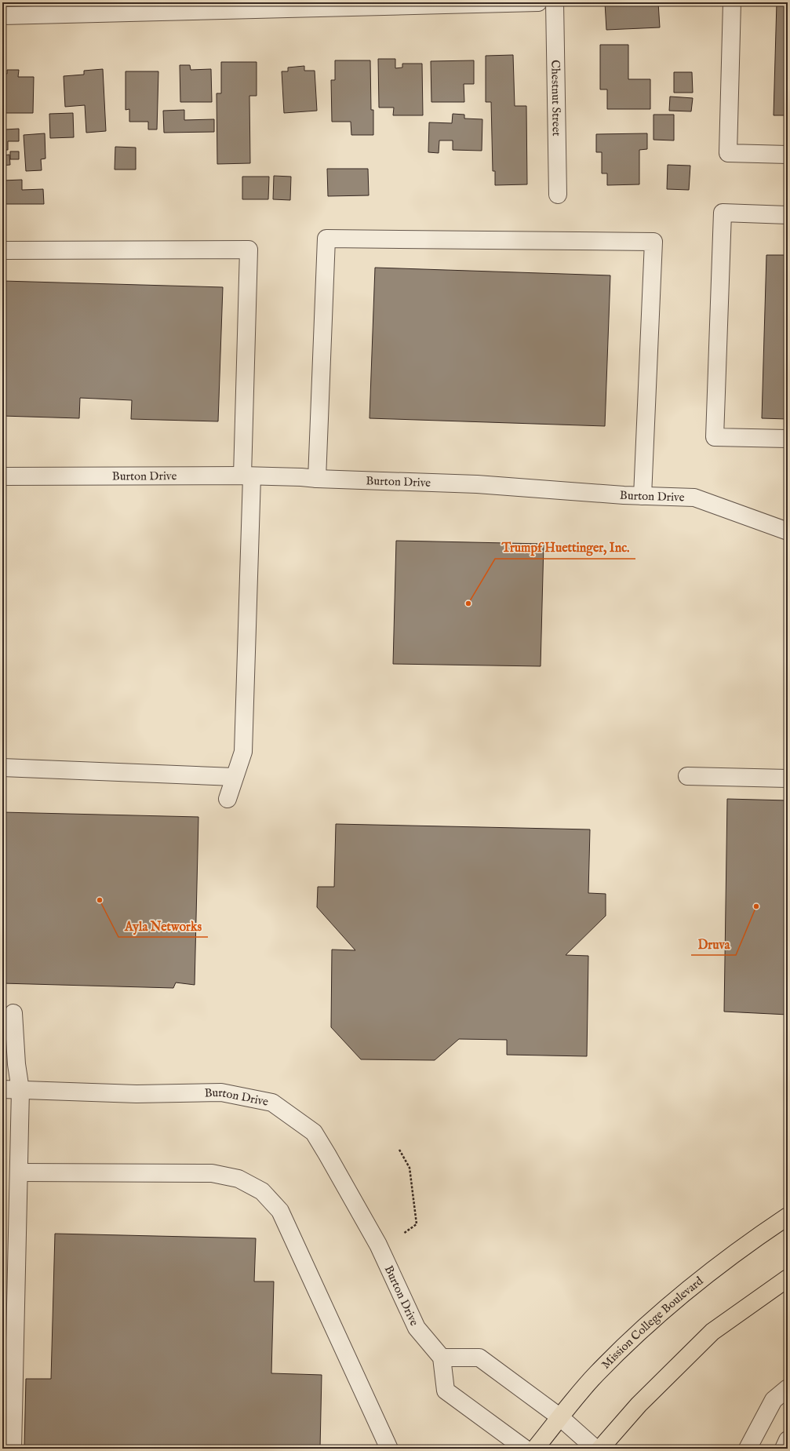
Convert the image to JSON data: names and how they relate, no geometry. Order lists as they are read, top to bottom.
{
  "streets": {
    "main road": ["Mission College Boulevard"],
    "street": ["Chestnut Street", "Burton Drive"]
  },
  "places": ["Trumpf Huettinger, Inc.", "Ayla Networks", "Druva"]
}
